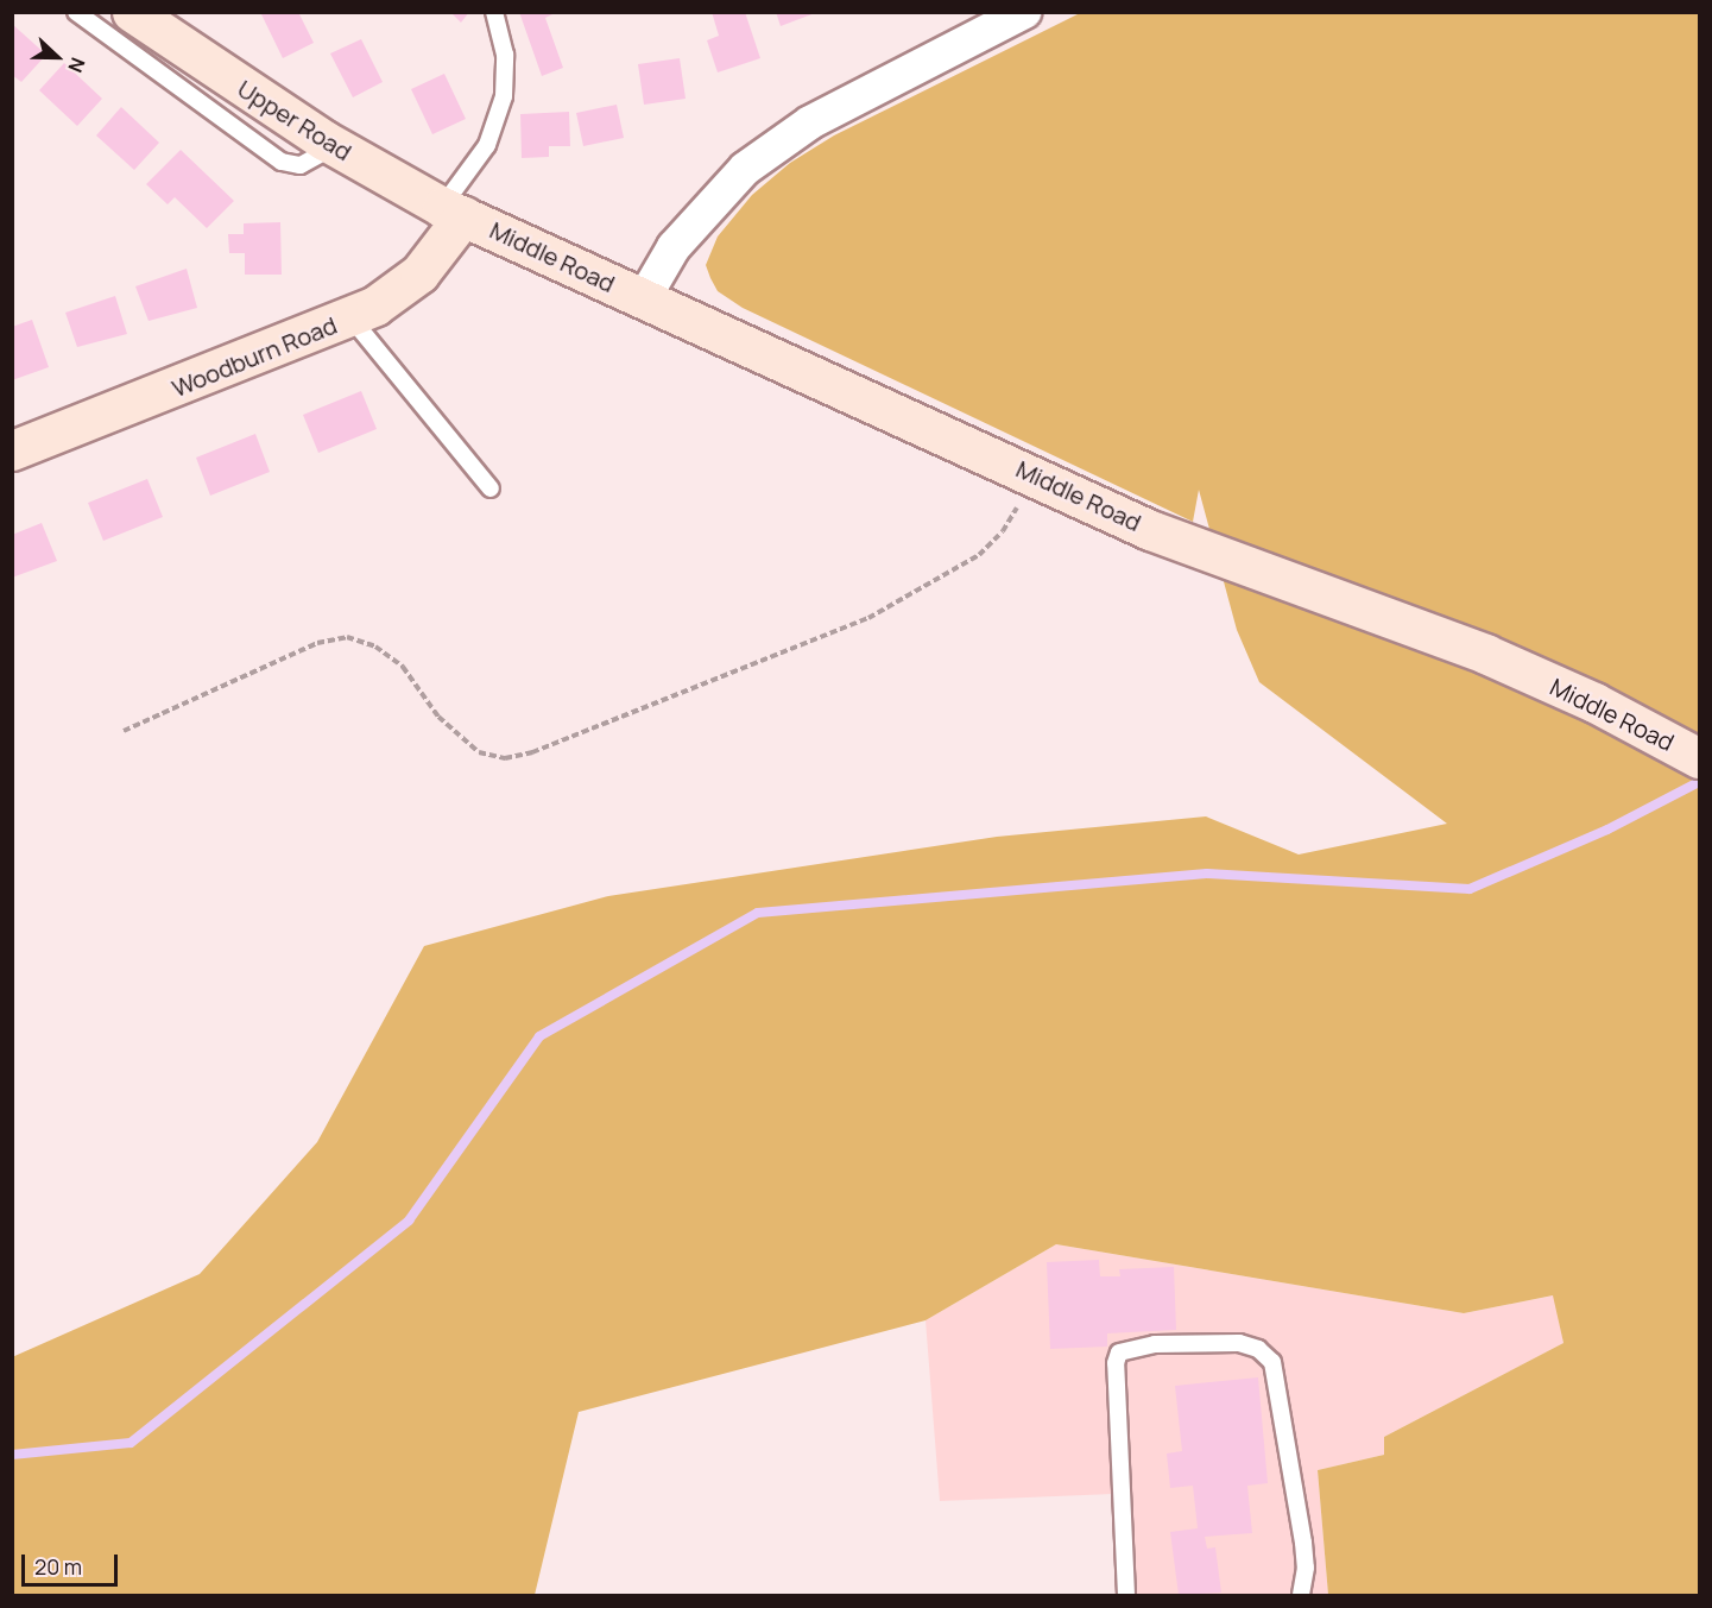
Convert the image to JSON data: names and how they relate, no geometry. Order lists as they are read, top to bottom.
{
  "streets": {
    "main road": ["Upper Road", "Middle Road", "Woodburn Road"]
  },
  "crossings": [
    ["Upper Road", "Middle Road"],
    ["Upper Road", "Woodburn Road"],
    ["Middle Road", "Woodburn Road"]
  ],
  "scale_bar": "20 m",
  "north": "right"
}
